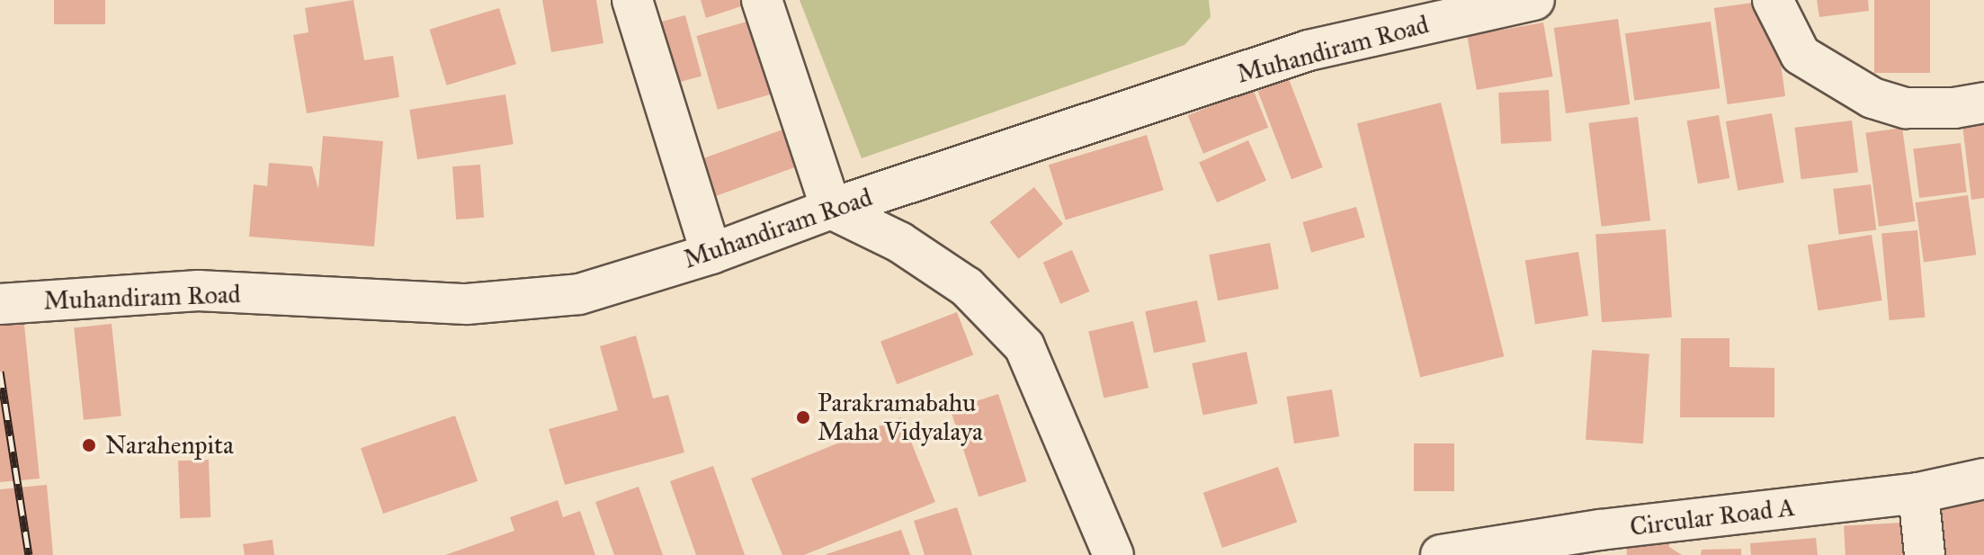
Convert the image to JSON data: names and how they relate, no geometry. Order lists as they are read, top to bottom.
{
  "streets": {
    "street": ["Muhandiram Road", "Circular Road A"]
  },
  "places": ["Parakramabahu Maha Vidyalaya", "Narahenpita"]
}
